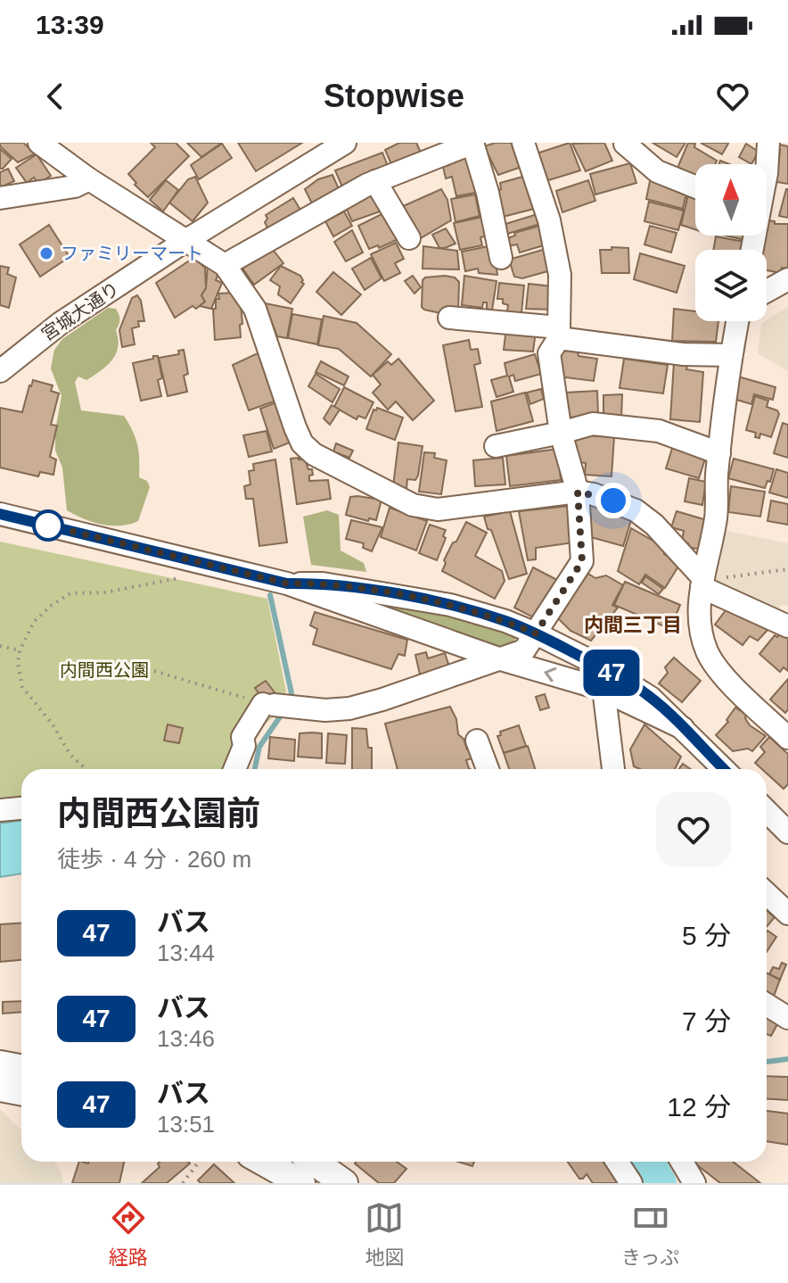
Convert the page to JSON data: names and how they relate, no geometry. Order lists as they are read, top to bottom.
{
  "streets": {
    "street": ["宮城大通り"]
  },
  "districts": ["内間三丁目"],
  "parks": ["内間西公園"],
  "places": ["ファミリーマート"],
  "lines": ["bus line 47"],
  "north": "top",
  "page": {
    "status": "13:39",
    "header": "Stopwise",
    "on_map": "47",
    "heading": ["内間西公園前", "徒歩 · 4 分 · 260 m"],
    "list": [
      {
        "mark": "47",
        "name": "バス",
        "note": "13:44",
        "value": "5 分"
      },
      {
        "mark": "47",
        "name": "バス",
        "note": "13:46",
        "value": "7 分"
      },
      {
        "mark": "47",
        "name": "バス",
        "note": "13:51",
        "value": "12 分"
      }
    ],
    "tabs": ["経路", "地図", "きっぷ"]
  }
}
